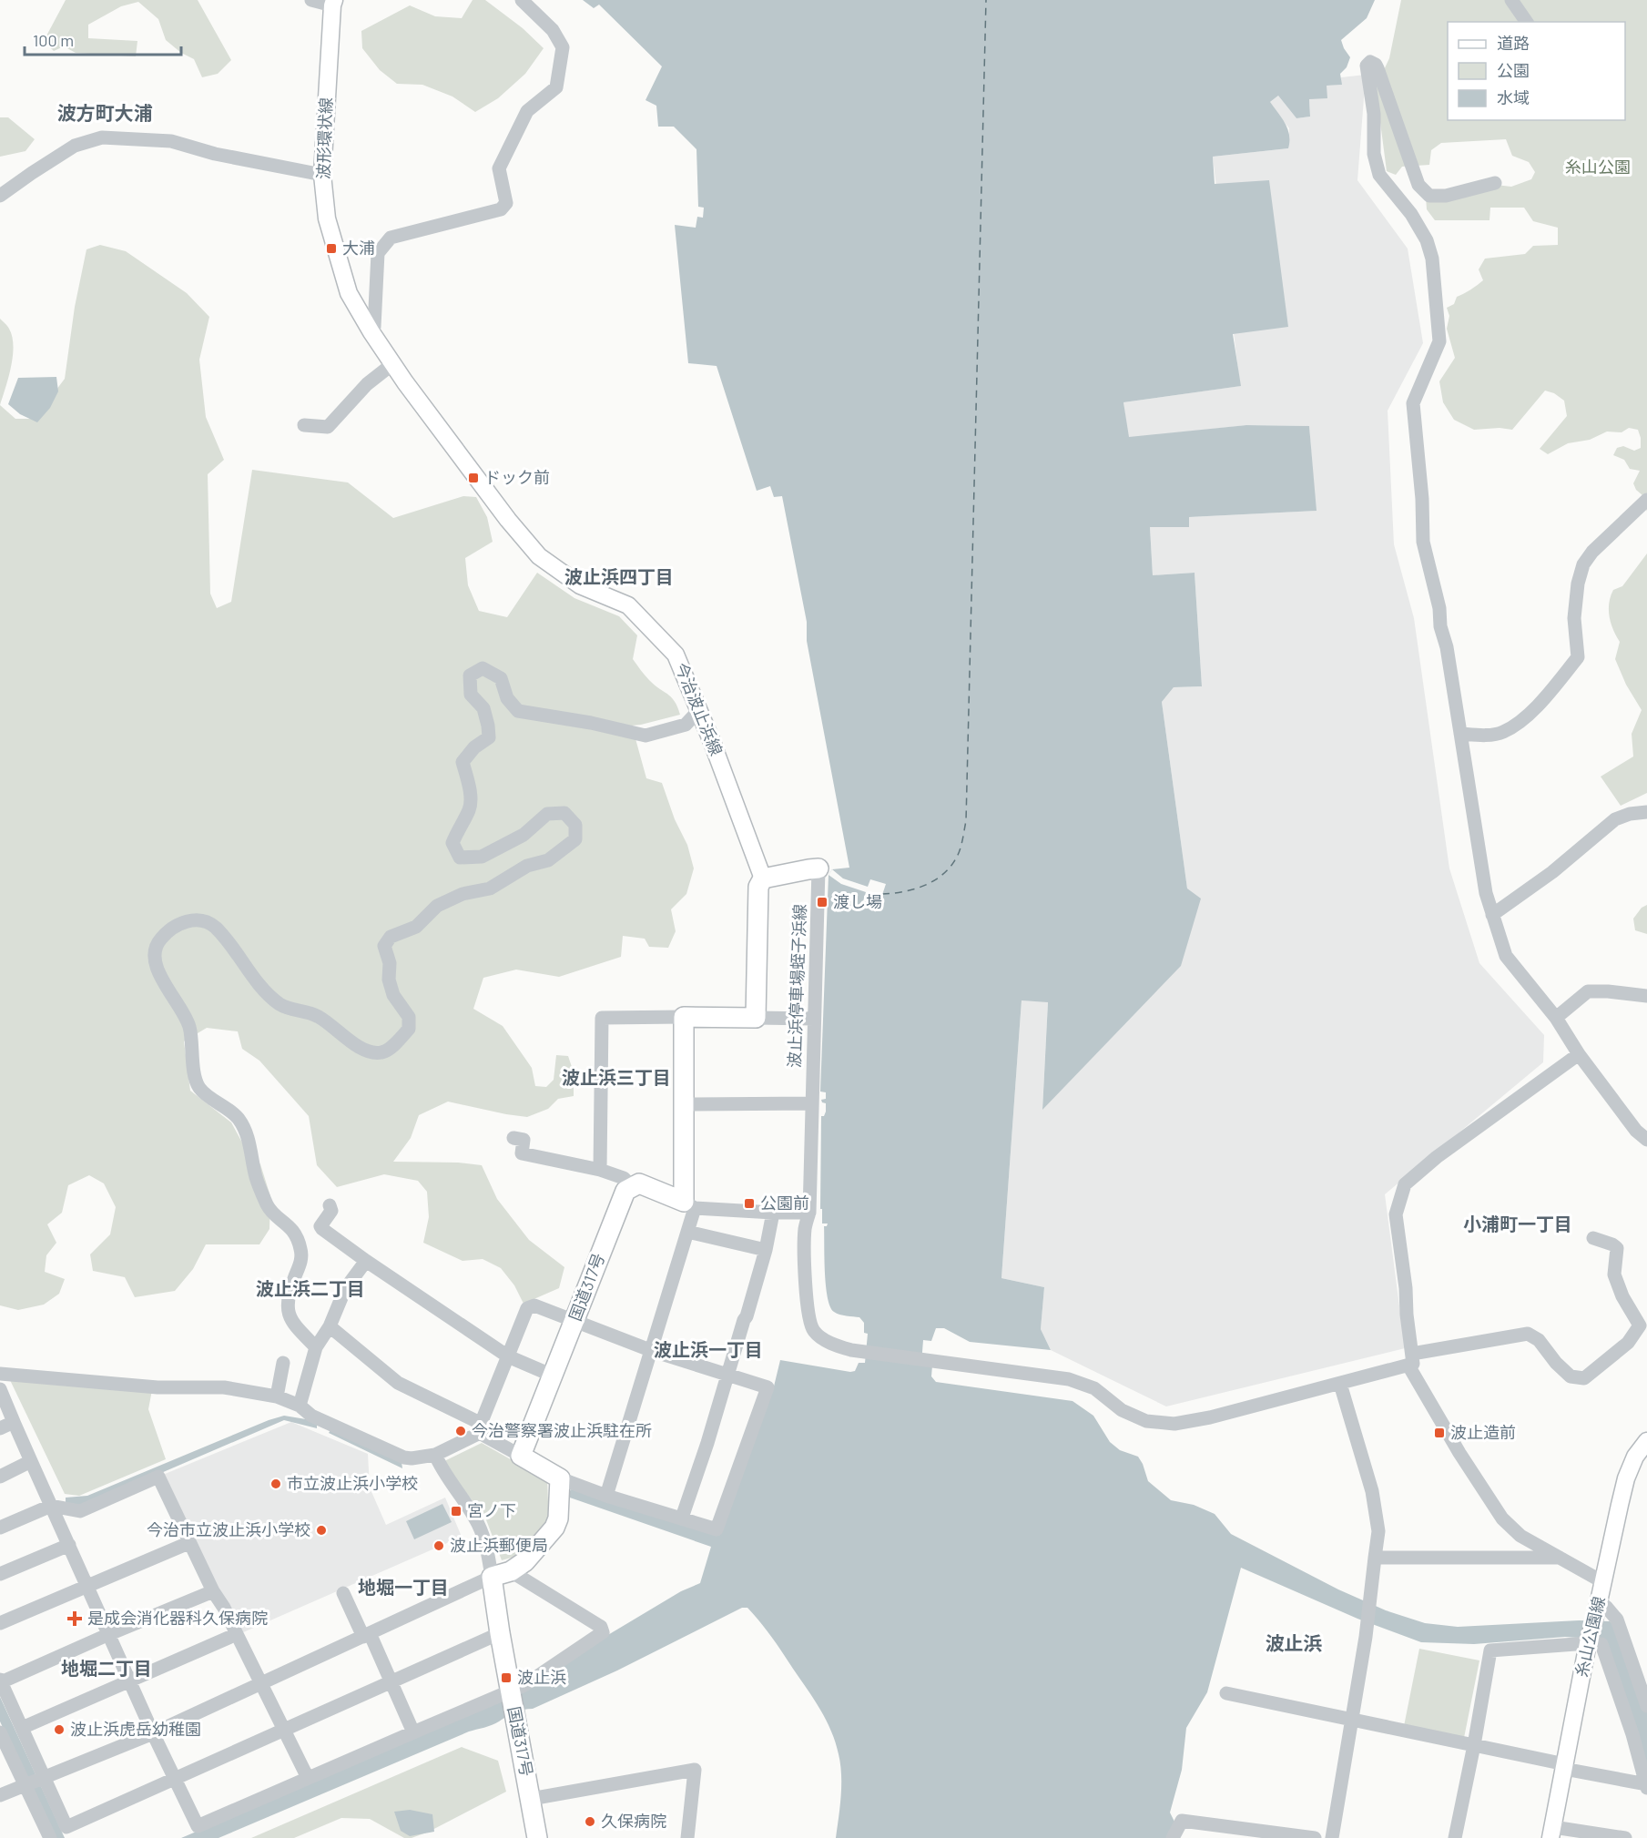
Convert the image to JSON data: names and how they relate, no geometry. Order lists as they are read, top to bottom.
{
  "streets": {
    "highway": ["国道317号"],
    "main road": ["波形環状線", "今治波止浜線", "糸山公園線"],
    "street": ["波止浜停車場蛭子浜線"]
  },
  "crossings": [
    ["波形環状線", "今治波止浜線"]
  ],
  "districts": [
    "波方町大浦",
    "波止浜四丁目",
    "波止浜三丁目",
    "小浦町一丁目",
    "波止浜二丁目",
    "波止浜一丁目",
    "地堀一丁目",
    "波止浜",
    "地堀二丁目"
  ],
  "parks": ["糸山公園"],
  "places": {
    "transit": [
      "大浦",
      "ドック前",
      "渡し場",
      "公園前",
      "波止造前",
      "宮ノ下",
      "波止浜"
    ],
    "other": [
      "今治警察署波止浜駐在所",
      "市立波止浜小学校",
      "今治市立波止浜小学校",
      "波止浜郵便局",
      "波止浜虎岳幼稚園",
      "久保病院"
    ],
    "health": ["是成会消化器科久保病院"]
  },
  "legend": ["道路", "公園", "水域"],
  "scale_bar": "100 m"
}
